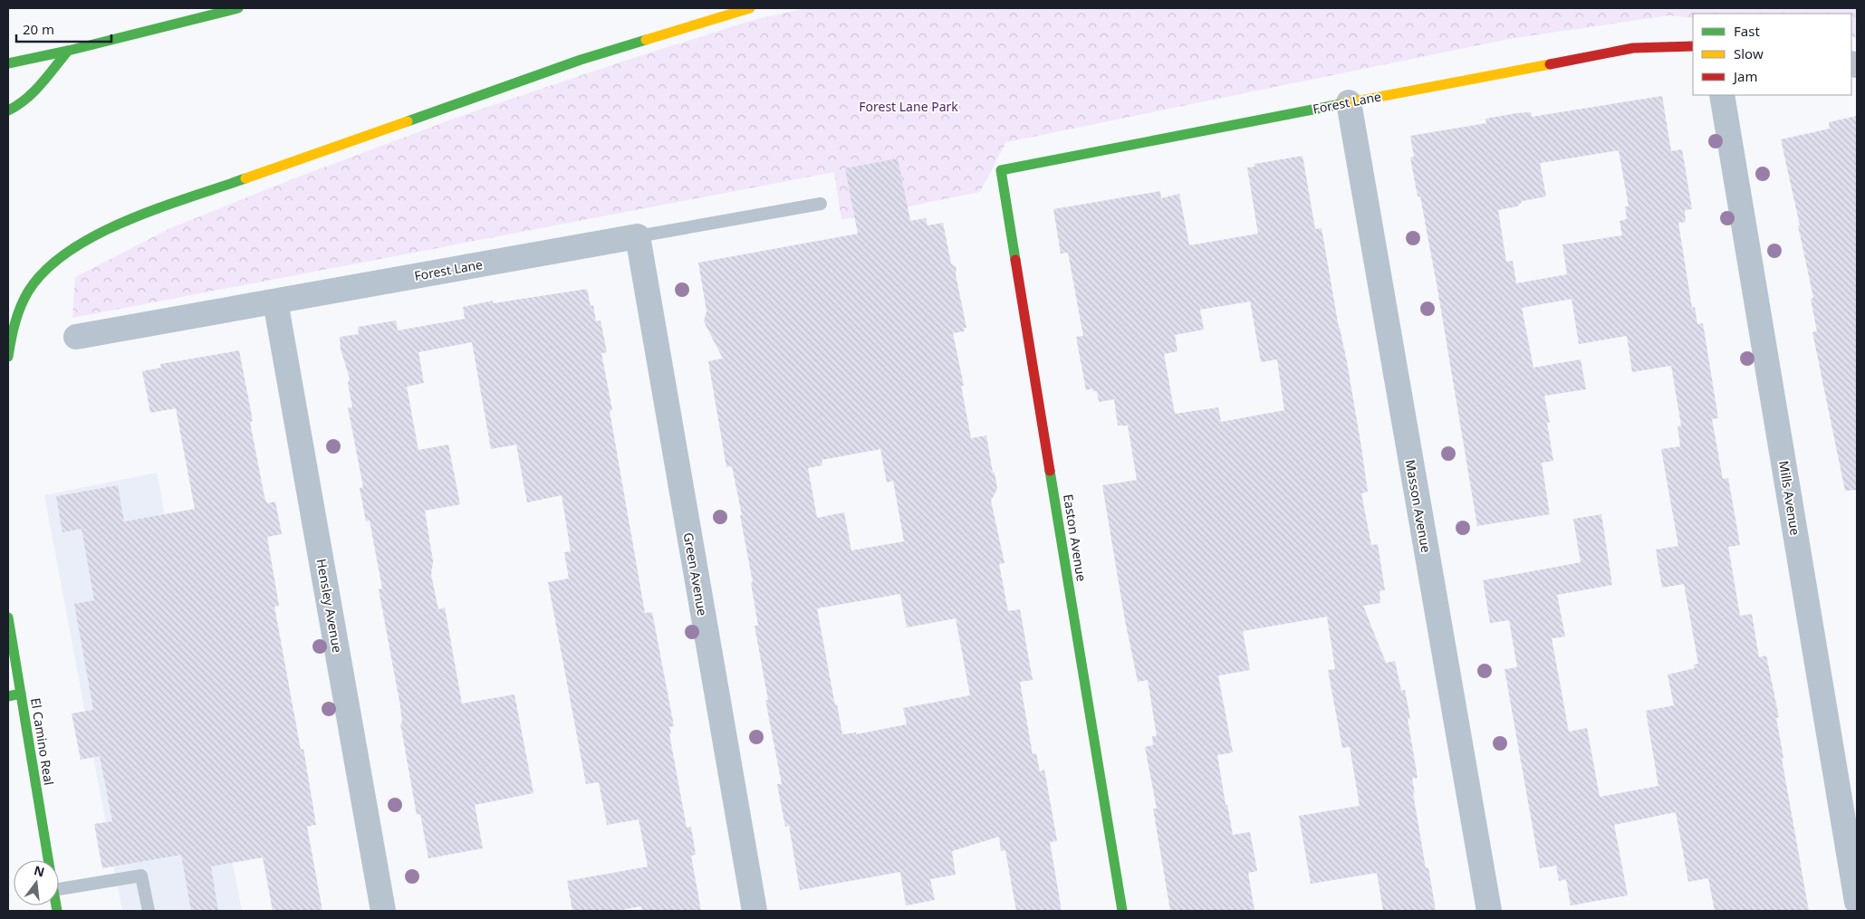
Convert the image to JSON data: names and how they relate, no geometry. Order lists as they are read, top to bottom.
{
  "streets": {
    "main road": ["Forest Lane", "Easton Avenue", "El Camino Real"],
    "street": [
      "Mills Avenue",
      "Masson Avenue",
      "Green Avenue",
      "Hensley Avenue"
    ]
  },
  "crossings": [
    ["Forest Lane", "Masson Avenue"],
    ["Forest Lane", "Easton Avenue"],
    ["Forest Lane", "Green Avenue"],
    ["Forest Lane", "Hensley Avenue"]
  ],
  "parks": ["Forest Lane Park"],
  "legend": ["Fast", "Slow", "Jam"],
  "scale_bar": "20 m",
  "north": "top"
}
